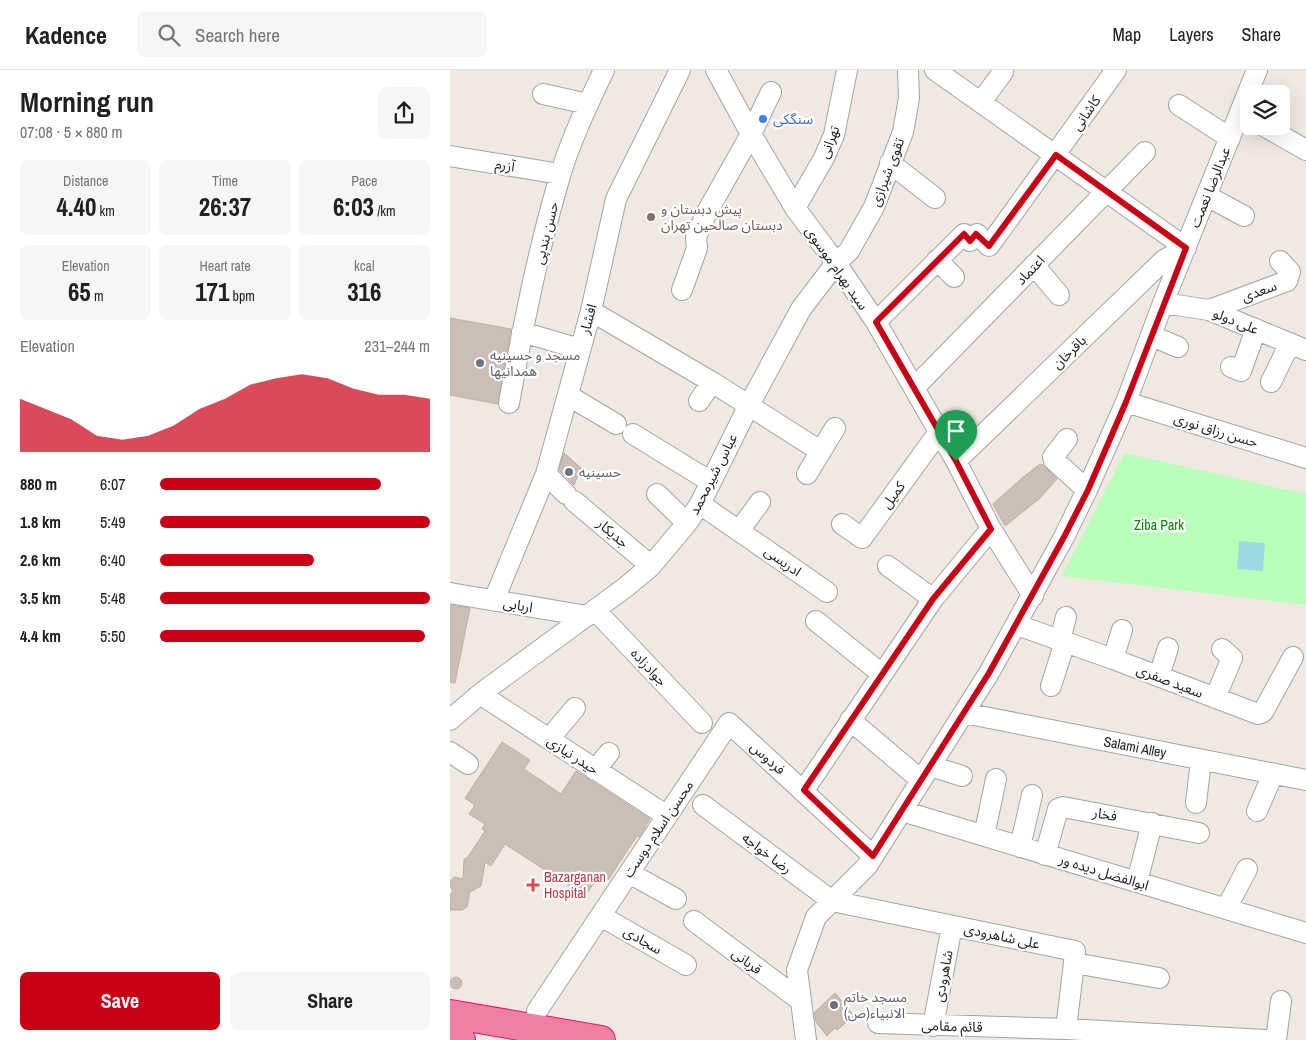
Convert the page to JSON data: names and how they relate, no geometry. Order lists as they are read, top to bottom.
{
  "streets": {
    "street": [
      "کاشانی",
      "تهرانی",
      "آزرم",
      "تقوی شیرازی",
      "عبدالرضا نعمت",
      "حسن بندپی",
      "سید بهرام موسوی",
      "اعتماد",
      "سعدی",
      "افشار",
      "علی دولو",
      "باقرخان",
      "حسن رزاق نوری",
      "عباس شیرمحمد",
      "کمیل",
      "جدیکار",
      "ادریسی",
      "اربابی",
      "جوادزاده",
      "سعید صفری",
      "Salami Alley",
      "حیدر نیازی",
      "فردوس",
      "فخار",
      "محسن اسلام دوست",
      "رضا خواجه",
      "ابوالفضل دیده ور",
      "علی شاهرودی",
      "سجادی",
      "قربانی",
      "شاهرودی",
      "قائم مقامی"
    ]
  },
  "crossings": [
    ["تهرانی", "سید بهرام موسوی"],
    ["آزرم", "حسن بندپی"],
    ["تقوی شیرازی", "سید بهرام موسوی"],
    ["تقوی شیرازی", "عباس شیرمحمد"],
    ["عبدالرضا نعمت", "سید بهرام موسوی"],
    ["عبدالرضا نعمت", "علی دولو"],
    ["عبدالرضا نعمت", "باقرخان"],
    ["عبدالرضا نعمت", "حسن رزاق نوری"],
    ["عبدالرضا نعمت", "سعید صفری"],
    ["عبدالرضا نعمت", "Salami Alley"],
    ["عبدالرضا نعمت", "فردوس"],
    ["عبدالرضا نعمت", "رضا خواجه"],
    ["عبدالرضا نعمت", "ابوالفضل دیده ور"],
    ["عبدالرضا نعمت", "علی شاهرودی"],
    ["عبدالرضا نعمت", "قربانی"],
    ["سید بهرام موسوی", "اعتماد"],
    ["سید بهرام موسوی", "باقرخان"],
    ["سید بهرام موسوی", "عباس شیرمحمد"],
    ["سید بهرام موسوی", "کمیل"],
    ["سعدی", "علی دولو"],
    ["افشار", "جدیکار"],
    ["افشار", "اربابی"],
    ["عباس شیرمحمد", "جدیکار"],
    ["عباس شیرمحمد", "ادریسی"],
    ["عباس شیرمحمد", "اربابی"],
    ["عباس شیرمحمد", "جوادزاده"],
    ["عباس شیرمحمد", "حیدر نیازی"],
    ["اربابی", "جوادزاده"],
    ["حیدر نیازی", "محسن اسلام دوست"],
    ["فردوس", "محسن اسلام دوست"],
    ["فخار", "ابوالفضل دیده ور"],
    ["محسن اسلام دوست", "سجادی"],
    ["رضا خواجه", "علی شاهرودی"],
    ["علی شاهرودی", "شاهرودی"],
    ["شاهرودی", "قائم مقامی"]
  ],
  "parks": ["Ziba Park"],
  "places": {
    "other": [
      "سنگکی",
      "پیش دبستان و دبستان صالحین تهران",
      "مسجد و حسینیه همدانیها",
      "حسینیه",
      "مسجد خاتم الانبیاء(ص)"
    ],
    "health": ["Bazarganan Hospital"]
  },
  "page": {
    "header": "Kadence",
    "search": "Search here",
    "nav": ["Map", "Layers", "Share"],
    "heading": ["Morning run", "07:08 · 5 × 880 m"],
    "stats": [
      ["Distance", "4.40 km"],
      ["Time", "26:37"],
      ["Pace", "6:03 /km"],
      ["Elevation", "65 m"],
      ["Heart rate", "171 bpm"],
      ["kcal", "316"]
    ],
    "chart": ["Elevation", "231–244 m"],
    "list": [
      {
        "name": "880 m",
        "note": "6:07"
      },
      {
        "name": "1.8 km",
        "note": "5:49"
      },
      {
        "name": "2.6 km",
        "note": "6:40"
      },
      {
        "name": "3.5 km",
        "note": "5:48"
      },
      {
        "name": "4.4 km",
        "note": "5:50"
      }
    ],
    "buttons": ["Save", "Share"]
  }
}
